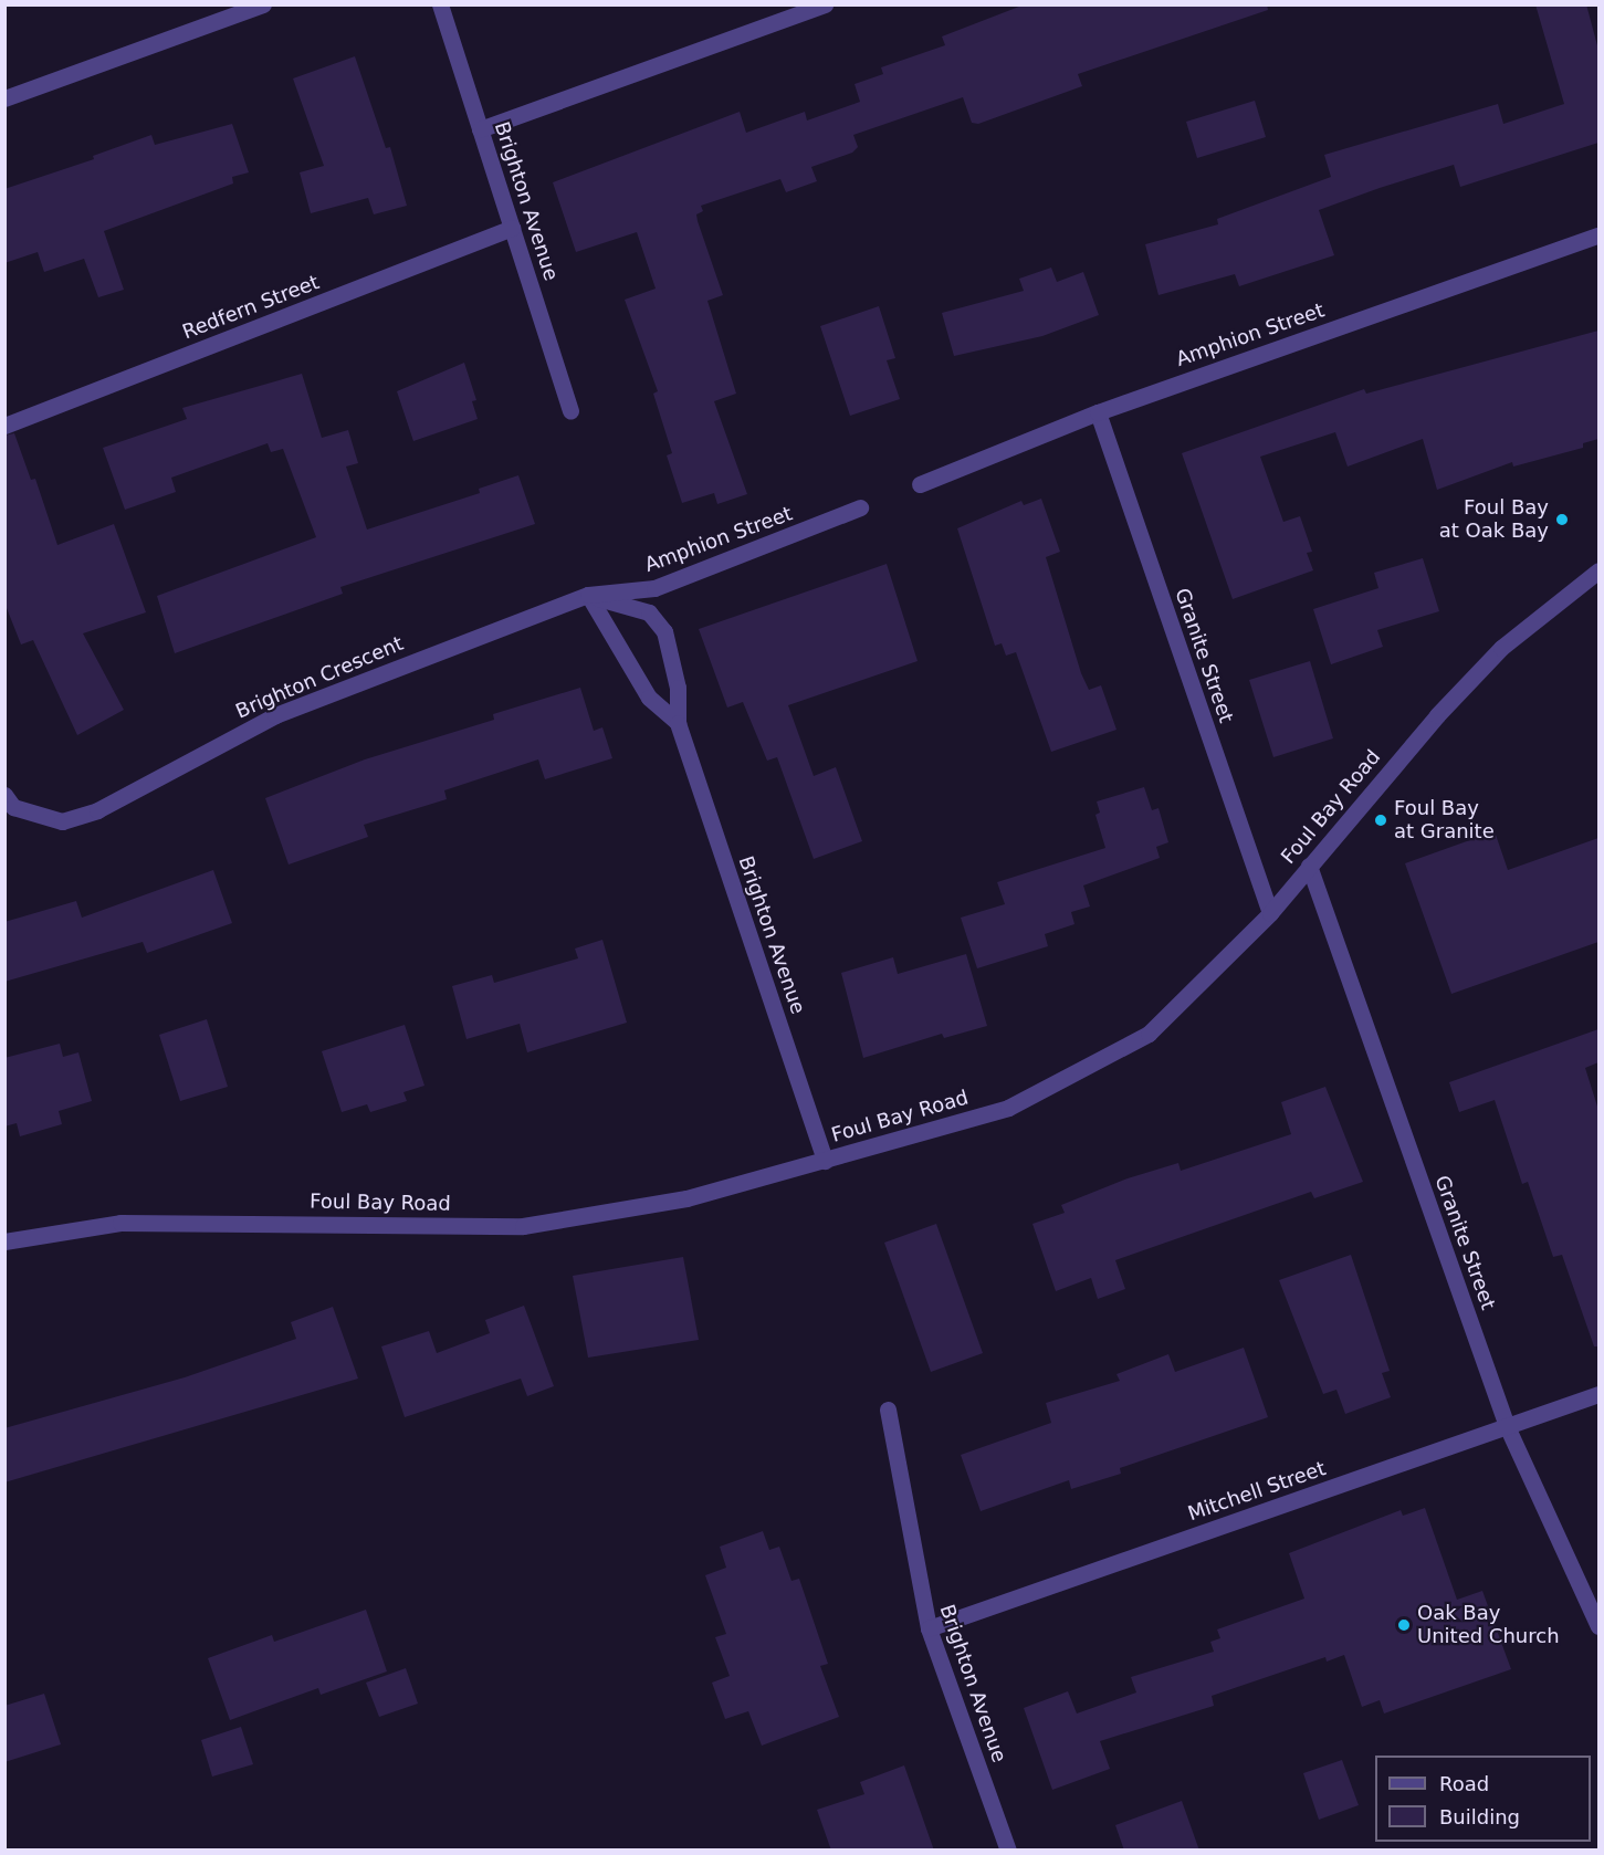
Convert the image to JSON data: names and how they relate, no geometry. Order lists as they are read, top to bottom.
{
  "streets": {
    "street": [
      "Brighton Avenue",
      "Redfern Street",
      "Amphion Street",
      "Granite Street",
      "Brighton Crescent",
      "Foul Bay Road",
      "Mitchell Street"
    ]
  },
  "crossings": [
    ["Brighton Avenue", "Redfern Street"],
    ["Brighton Avenue", "Amphion Street"],
    ["Brighton Avenue", "Brighton Crescent"],
    ["Brighton Avenue", "Foul Bay Road"],
    ["Brighton Avenue", "Mitchell Street"],
    ["Amphion Street", "Granite Street"],
    ["Amphion Street", "Brighton Crescent"],
    ["Granite Street", "Foul Bay Road"],
    ["Granite Street", "Mitchell Street"]
  ],
  "places": ["Foul Bay at Oak Bay", "Foul Bay at Granite", "Oak Bay United Church"],
  "legend": ["Road", "Building"]
}
